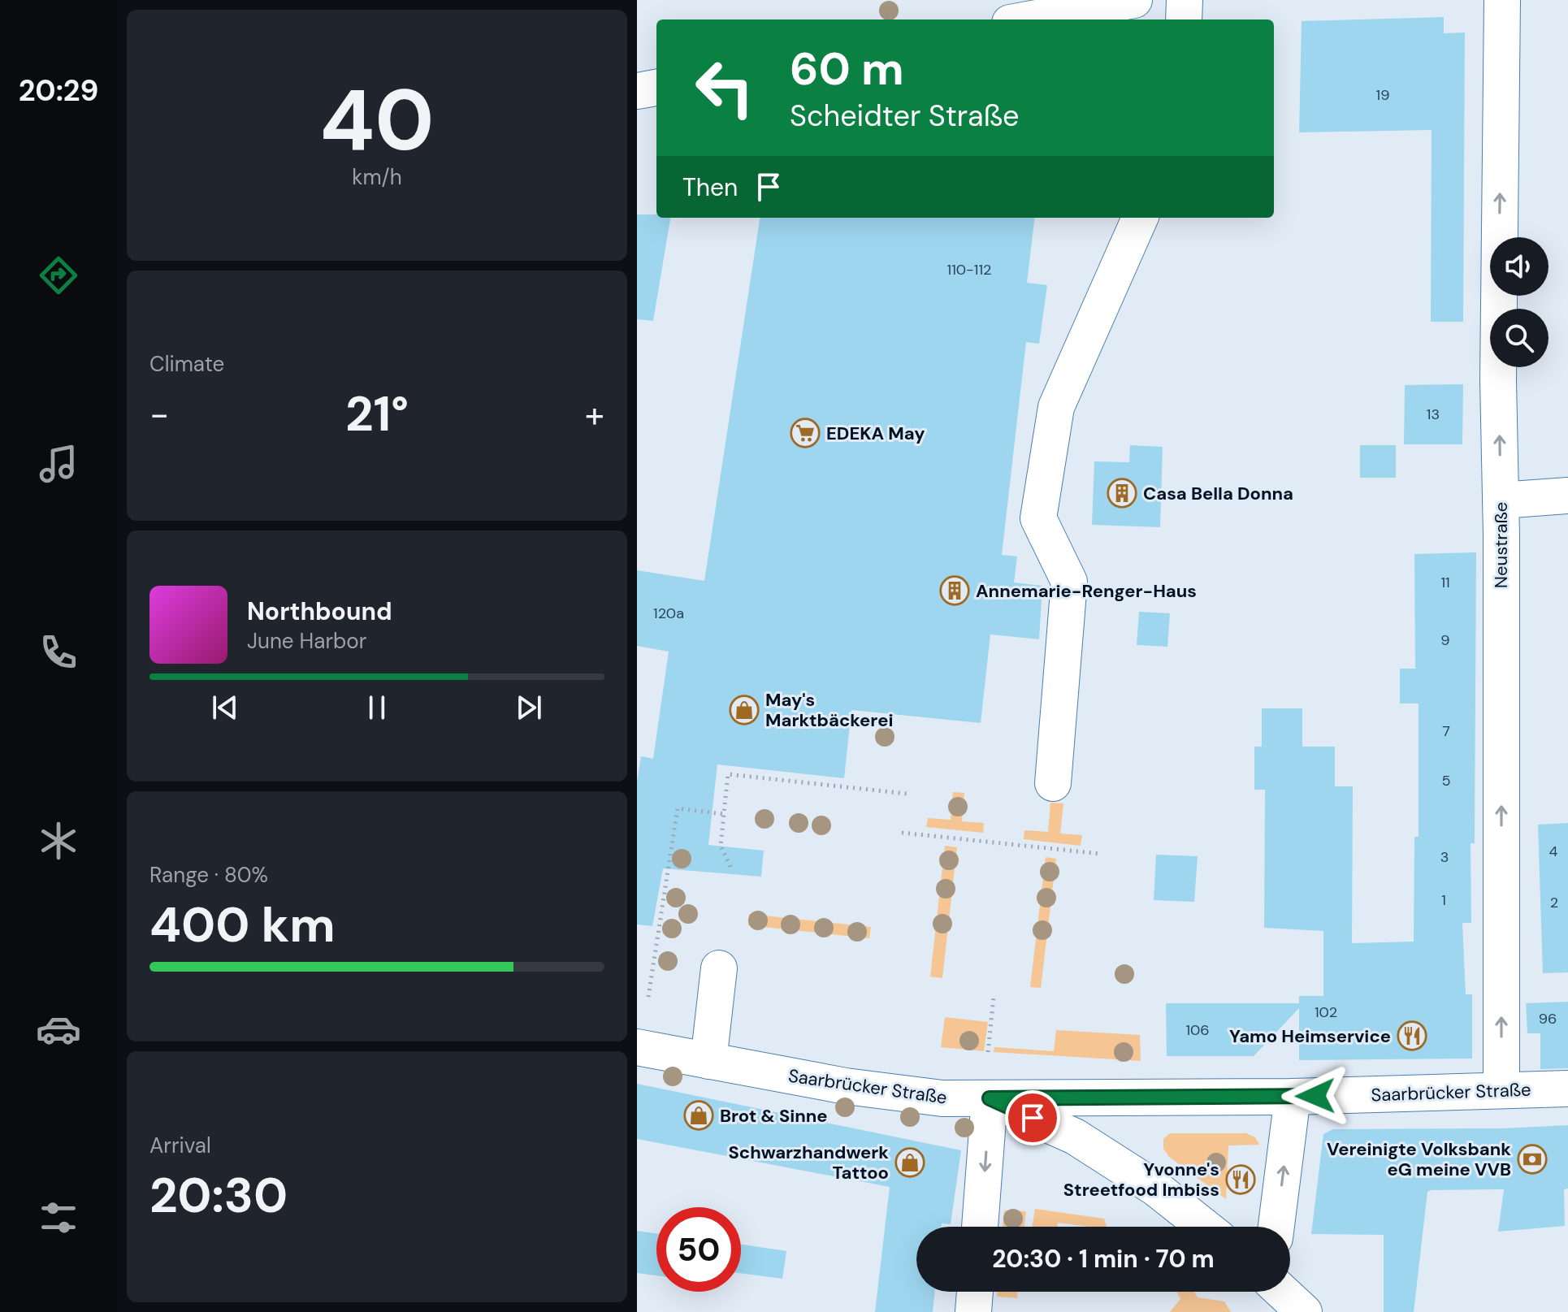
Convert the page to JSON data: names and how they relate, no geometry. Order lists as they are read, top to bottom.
{
  "streets": {
    "street": ["Neustraße", "Saarbrücker Straße"]
  },
  "crossings": [
    ["Neustraße", "Saarbrücker Straße"]
  ],
  "one_way": ["Neustraße"],
  "places": {
    "supermarket": ["EDEKA May"],
    "building": ["Casa Bella Donna", "Annemarie-Renger-Haus"],
    "shop": ["May's Marktbäckerei", "Brot & Sinne", "Schwarzhandwerk Tattoo"],
    "restaurant": ["Yamo Heimservice", "Yvonne's Streetfood Imbiss"],
    "bank": ["Vereinigte Volksbank eG meine VVB"]
  },
  "house_numbers": [
    "19",
    "110-112",
    "13",
    "11",
    "120a",
    "9",
    "7",
    "5",
    "4",
    "3",
    "1",
    "2",
    "102",
    "96",
    "106"
  ],
  "page": {
    "tabs": "20:29",
    "tile": [
      ["40", "km/h"],
      "Climate",
      ["Range · 80%", "400 km"],
      ["Arrival", "20:30"]
    ],
    "turn": ["60 m", "Scheidter Straße"],
    "then": "Then",
    "heat": ["−", "21°", "+"],
    "song": ["Northbound", "June Harbor"],
    "limit": "50",
    "trip": "20:30 · 1 min · 70 m"
  }
}
